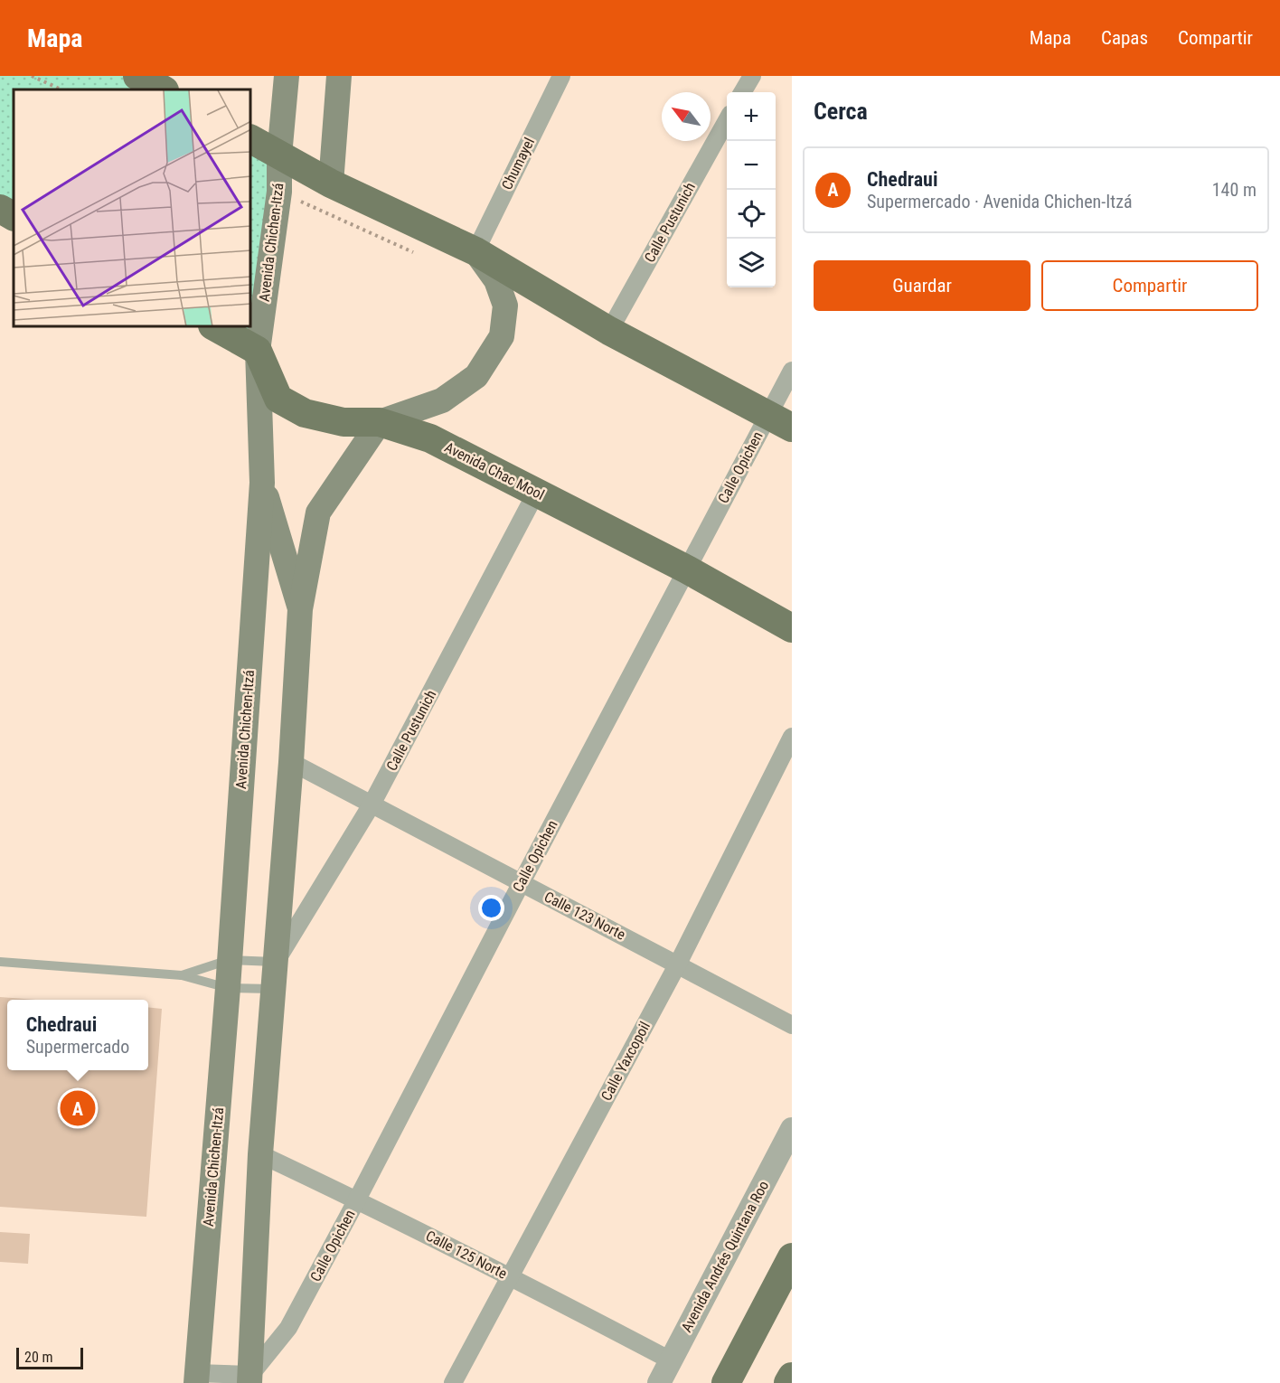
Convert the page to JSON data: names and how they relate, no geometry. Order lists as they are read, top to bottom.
{
  "streets": {
    "main road": ["Avenida Chichen-Itzá", "Avenida Chac Mool"],
    "street": [
      "Chumayel",
      "Calle Pustunich",
      "Calle Opichen",
      "Calle 123 Norte",
      "Calle Yaxcopoil",
      "Calle 125 Norte",
      "Avenida Andrés Quintana Roo"
    ]
  },
  "crossings": [
    ["Calle Pustunich", "Avenida Chac Mool"],
    ["Calle Pustunich", "Calle 123 Norte"],
    ["Avenida Chichen-Itzá", "Avenida Chac Mool"],
    ["Calle Opichen", "Avenida Chac Mool"],
    ["Calle Opichen", "Calle 123 Norte"],
    ["Calle Opichen", "Calle 125 Norte"],
    ["Calle 123 Norte", "Calle Yaxcopoil"],
    ["Calle Yaxcopoil", "Calle 125 Norte"],
    ["Calle 125 Norte", "Avenida Andrés Quintana Roo"]
  ],
  "scale_bar": "20 m",
  "north": "top left",
  "page": {
    "header": "Mapa",
    "nav": ["Mapa", "Capas", "Compartir"],
    "heading": "Cerca",
    "map_buttons": ["+", "−"],
    "list": [
      {
        "mark": "A",
        "name": "Chedraui",
        "note": "Supermercado · Avenida Chichen-Itzá",
        "value": "140 m"
      }
    ],
    "buttons": ["Guardar", "Compartir"],
    "popup": ["Chedraui", "Supermercado"],
    "pins": "A",
    "scale": "20 m"
  }
}
